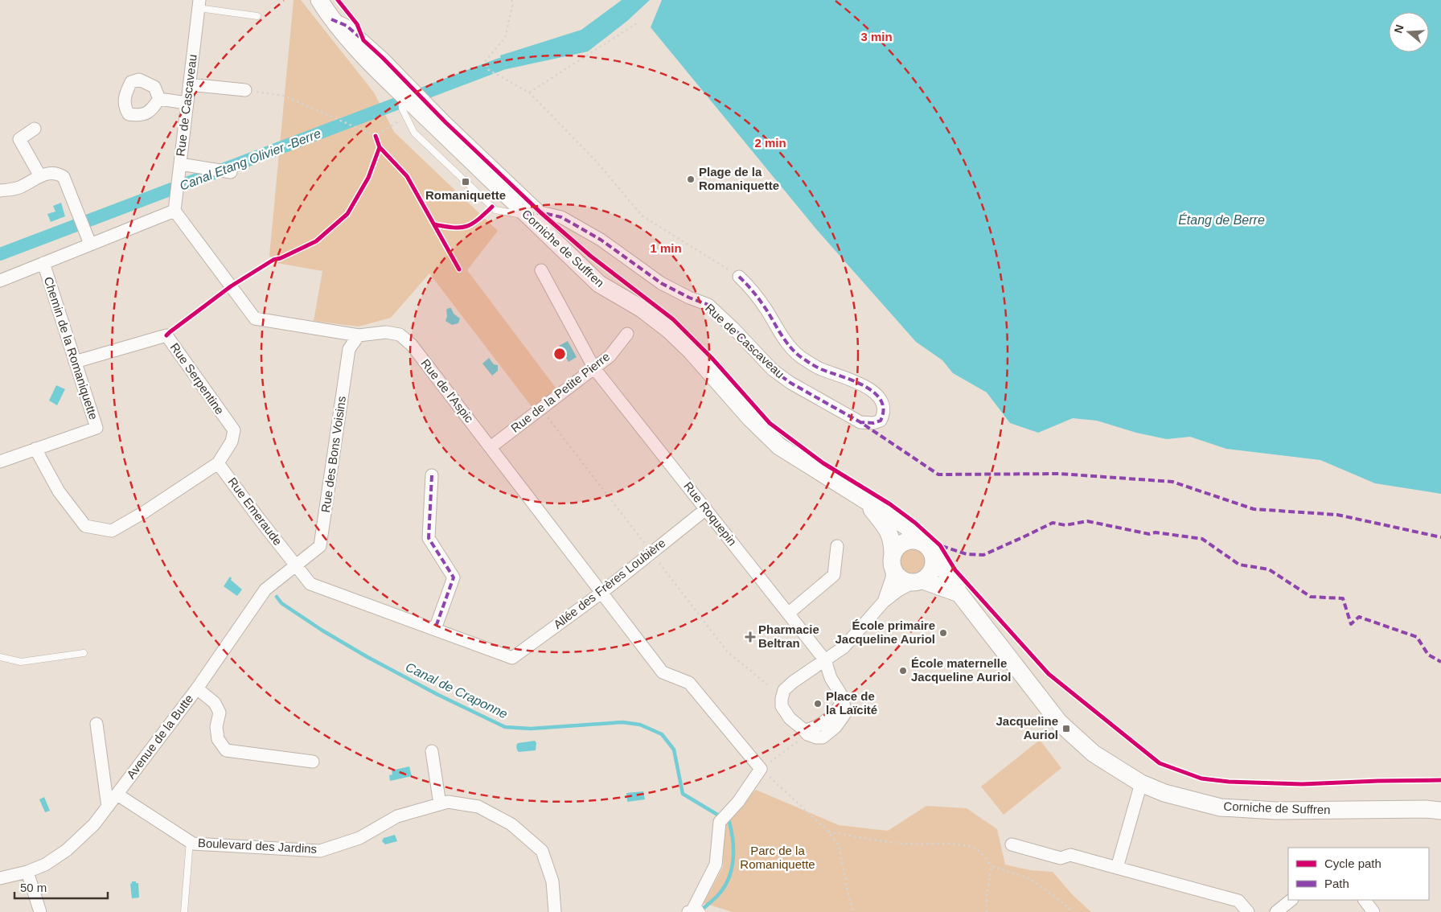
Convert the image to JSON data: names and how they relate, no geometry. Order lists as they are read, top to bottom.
{
  "streets": {
    "main road": ["Corniche de Suffren"],
    "street": [
      "Rue de Cascaveau",
      "Chemin de la Romaniquette",
      "Rue Serpentine",
      "Rue de l'Aspic",
      "Rue de la Petite Pierre",
      "Rue des Bons Voisins",
      "Rue Emeraude",
      "Rue Roquepin",
      "Allée des Frères Loubière",
      "Avenue de la Butte",
      "Boulevard des Jardins"
    ]
  },
  "crossings": [
    ["Rue de Cascaveau", "Corniche de Suffren"],
    ["Rue de Cascaveau", "Rue de l'Aspic"],
    ["Chemin de la Romaniquette", "Rue Serpentine"],
    ["Rue Serpentine", "Rue Emeraude"],
    ["Rue de l'Aspic", "Rue de la Petite Pierre"],
    ["Rue de l'Aspic", "Rue des Bons Voisins"],
    ["Rue de l'Aspic", "Allée des Frères Loubière"],
    ["Rue de la Petite Pierre", "Rue Roquepin"],
    ["Rue des Bons Voisins", "Rue Emeraude"],
    ["Rue des Bons Voisins", "Avenue de la Butte"],
    ["Rue Emeraude", "Allée des Frères Loubière"],
    ["Rue Emeraude", "Avenue de la Butte"],
    ["Rue Roquepin", "Allée des Frères Loubière"],
    ["Avenue de la Butte", "Boulevard des Jardins"]
  ],
  "water": ["Canal Etang Olivier -Berre", "Étang de Berre", "Canal de Craponne"],
  "parks": ["Parc de la Romaniquette"],
  "places": {
    "other": [
      "Plage de la Romaniquette",
      "École primaire Jacqueline Auriol",
      "École maternelle Jacqueline Auriol",
      "Place de la Laïcité"
    ],
    "transit": ["Romaniquette", "Jacqueline Auriol"],
    "health": ["Pharmacie Beltran"]
  },
  "legend": ["Cycle path", "Path"],
  "scale_bar": "50 m",
  "north": "left",
  "rings": ["3 min", "2 min", "1 min"]
}
